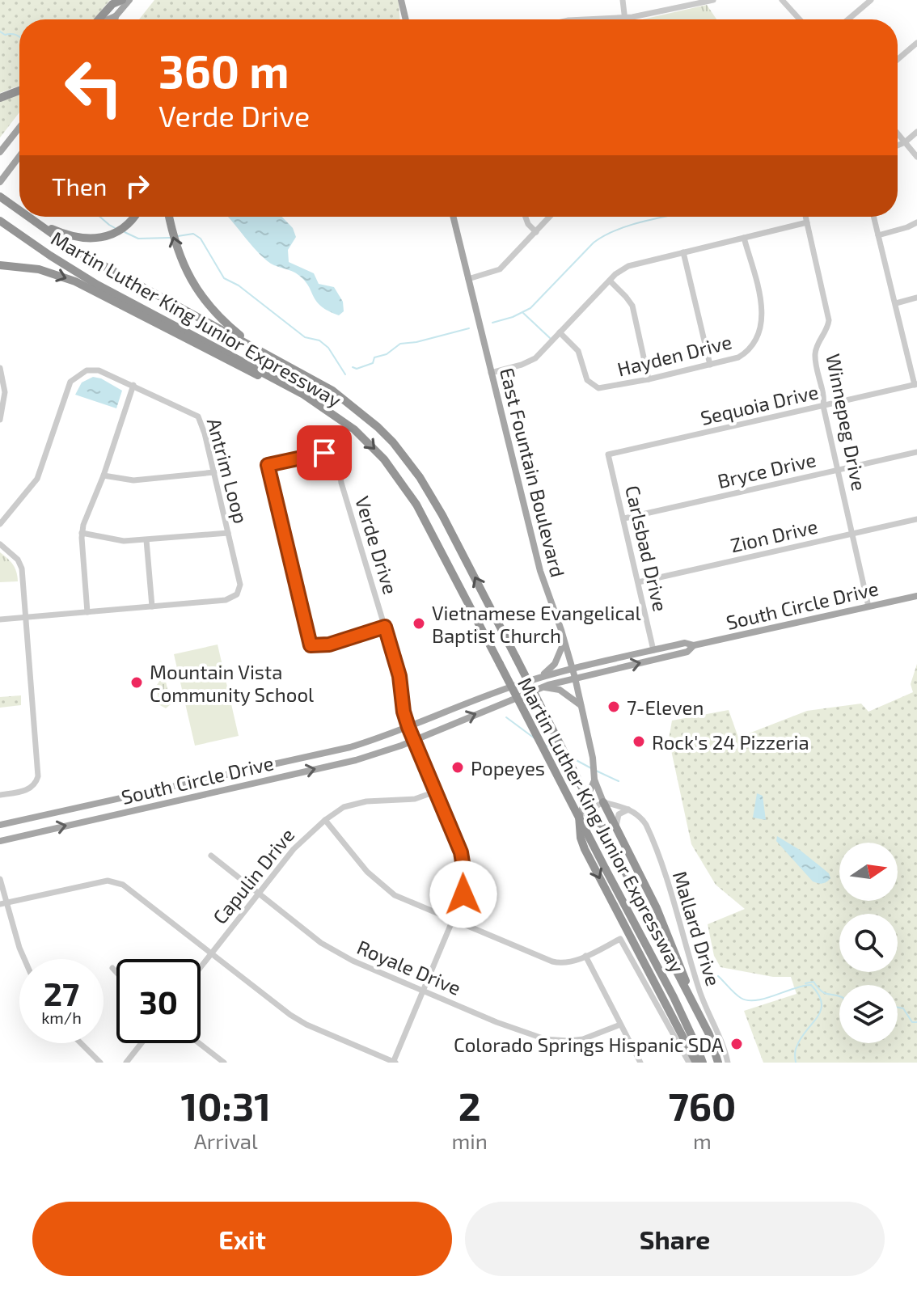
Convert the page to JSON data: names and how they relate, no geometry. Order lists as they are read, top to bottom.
{
  "streets": {
    "highway": ["Martin Luther King Junior Expressway"],
    "main road": ["East Fountain Boulevard", "South Circle Drive"],
    "street": [
      "Hayden Drive",
      "Sequoia Drive",
      "Winnepeg Drive",
      "Bryce Drive",
      "Antrim Loop",
      "Zion Drive",
      "Verde Drive",
      "Carlsbad Drive",
      "Capulin Drive",
      "Mallard Drive",
      "Royale Drive"
    ]
  },
  "crossings": [
    ["Sequoia Drive", "Winnepeg Drive"],
    ["Sequoia Drive", "Carlsbad Drive"],
    ["Winnepeg Drive", "Bryce Drive"],
    ["Winnepeg Drive", "Zion Drive"],
    ["Winnepeg Drive", "South Circle Drive"],
    ["Bryce Drive", "Carlsbad Drive"],
    ["East Fountain Boulevard", "South Circle Drive"],
    ["Zion Drive", "Carlsbad Drive"],
    ["Verde Drive", "South Circle Drive"],
    ["Verde Drive", "Capulin Drive"],
    ["Verde Drive", "Royale Drive"],
    ["Carlsbad Drive", "South Circle Drive"],
    ["Capulin Drive", "Royale Drive"]
  ],
  "places": [
    "Vietnamese Evangelical Baptist Church",
    "Mountain Vista Community School",
    "7-Eleven",
    "Rock's 24 Pizzeria",
    "Popeyes",
    "Colorado Springs Hispanic SDA"
  ],
  "north": "right",
  "page": {
    "turn": ["360 m", "Verde Drive"],
    "then": "Then",
    "speed": "27 km/h",
    "limit": "30",
    "eta": [
      "10:31",
      "Arrival",
      "2",
      "min",
      "760",
      "m"
    ],
    "buttons": ["Exit", "Share"]
  }
}
